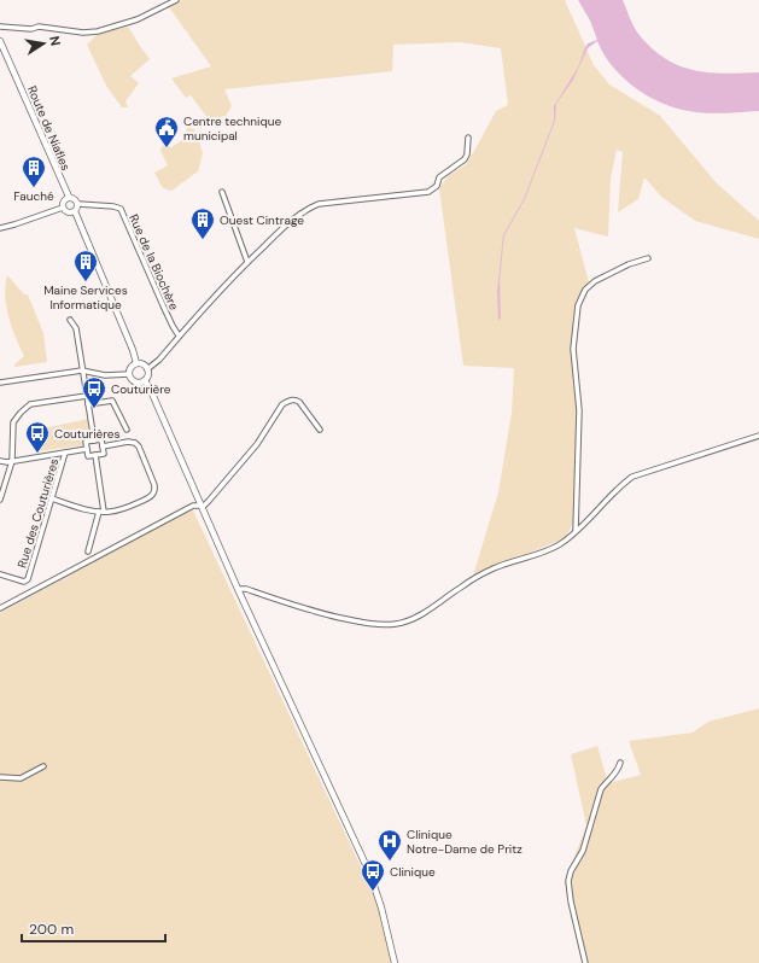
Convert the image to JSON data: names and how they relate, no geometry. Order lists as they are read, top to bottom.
{
  "streets": {
    "street": ["Route de Niafles", "Rue de la Biochère", "Rue des Couturières"]
  },
  "crossings": [
    ["Route de Niafles", "Rue de la Biochère"]
  ],
  "places": {
    "public building": ["Centre technique municipal"],
    "building": ["Fauché", "Ouest Cintrage", "Maine Services Informatique"],
    "bus stop": ["Couturière", "Couturières", "Clinique"],
    "hospital": ["Clinique Notre-Dame de Pritz"]
  },
  "scale_bar": "200 m",
  "north": "right"
}
